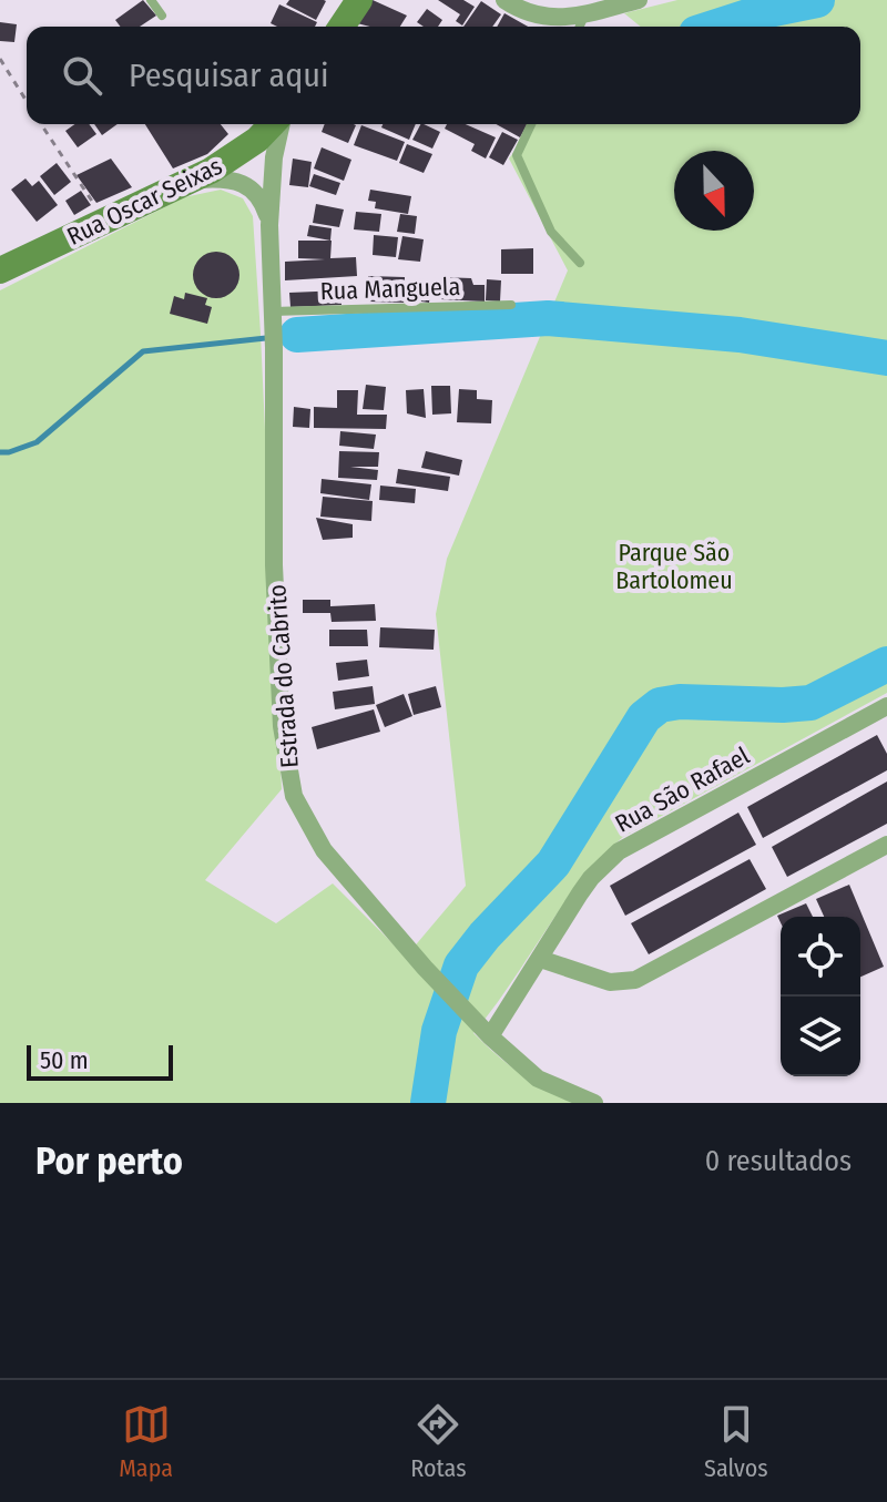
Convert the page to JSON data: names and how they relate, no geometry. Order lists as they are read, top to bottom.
{
  "streets": {
    "main road": ["Rua Oscar Seixas"],
    "street": ["Estrada do Cabrito", "Rua São Rafael"],
    "lane": ["Rua Manguela"]
  },
  "crossings": [
    ["Rua Oscar Seixas", "Estrada do Cabrito"],
    ["Rua Manguela", "Estrada do Cabrito"],
    ["Estrada do Cabrito", "Rua São Rafael"]
  ],
  "parks": ["Parque São Bartolomeu"],
  "scale_bar": "50 m",
  "north": "bottom",
  "page": {
    "search": "Pesquisar aqui",
    "scale": "50 m",
    "heading": ["Por perto", "0 resultados"],
    "nav": ["Mapa", "Rotas", "Salvos"]
  }
}
